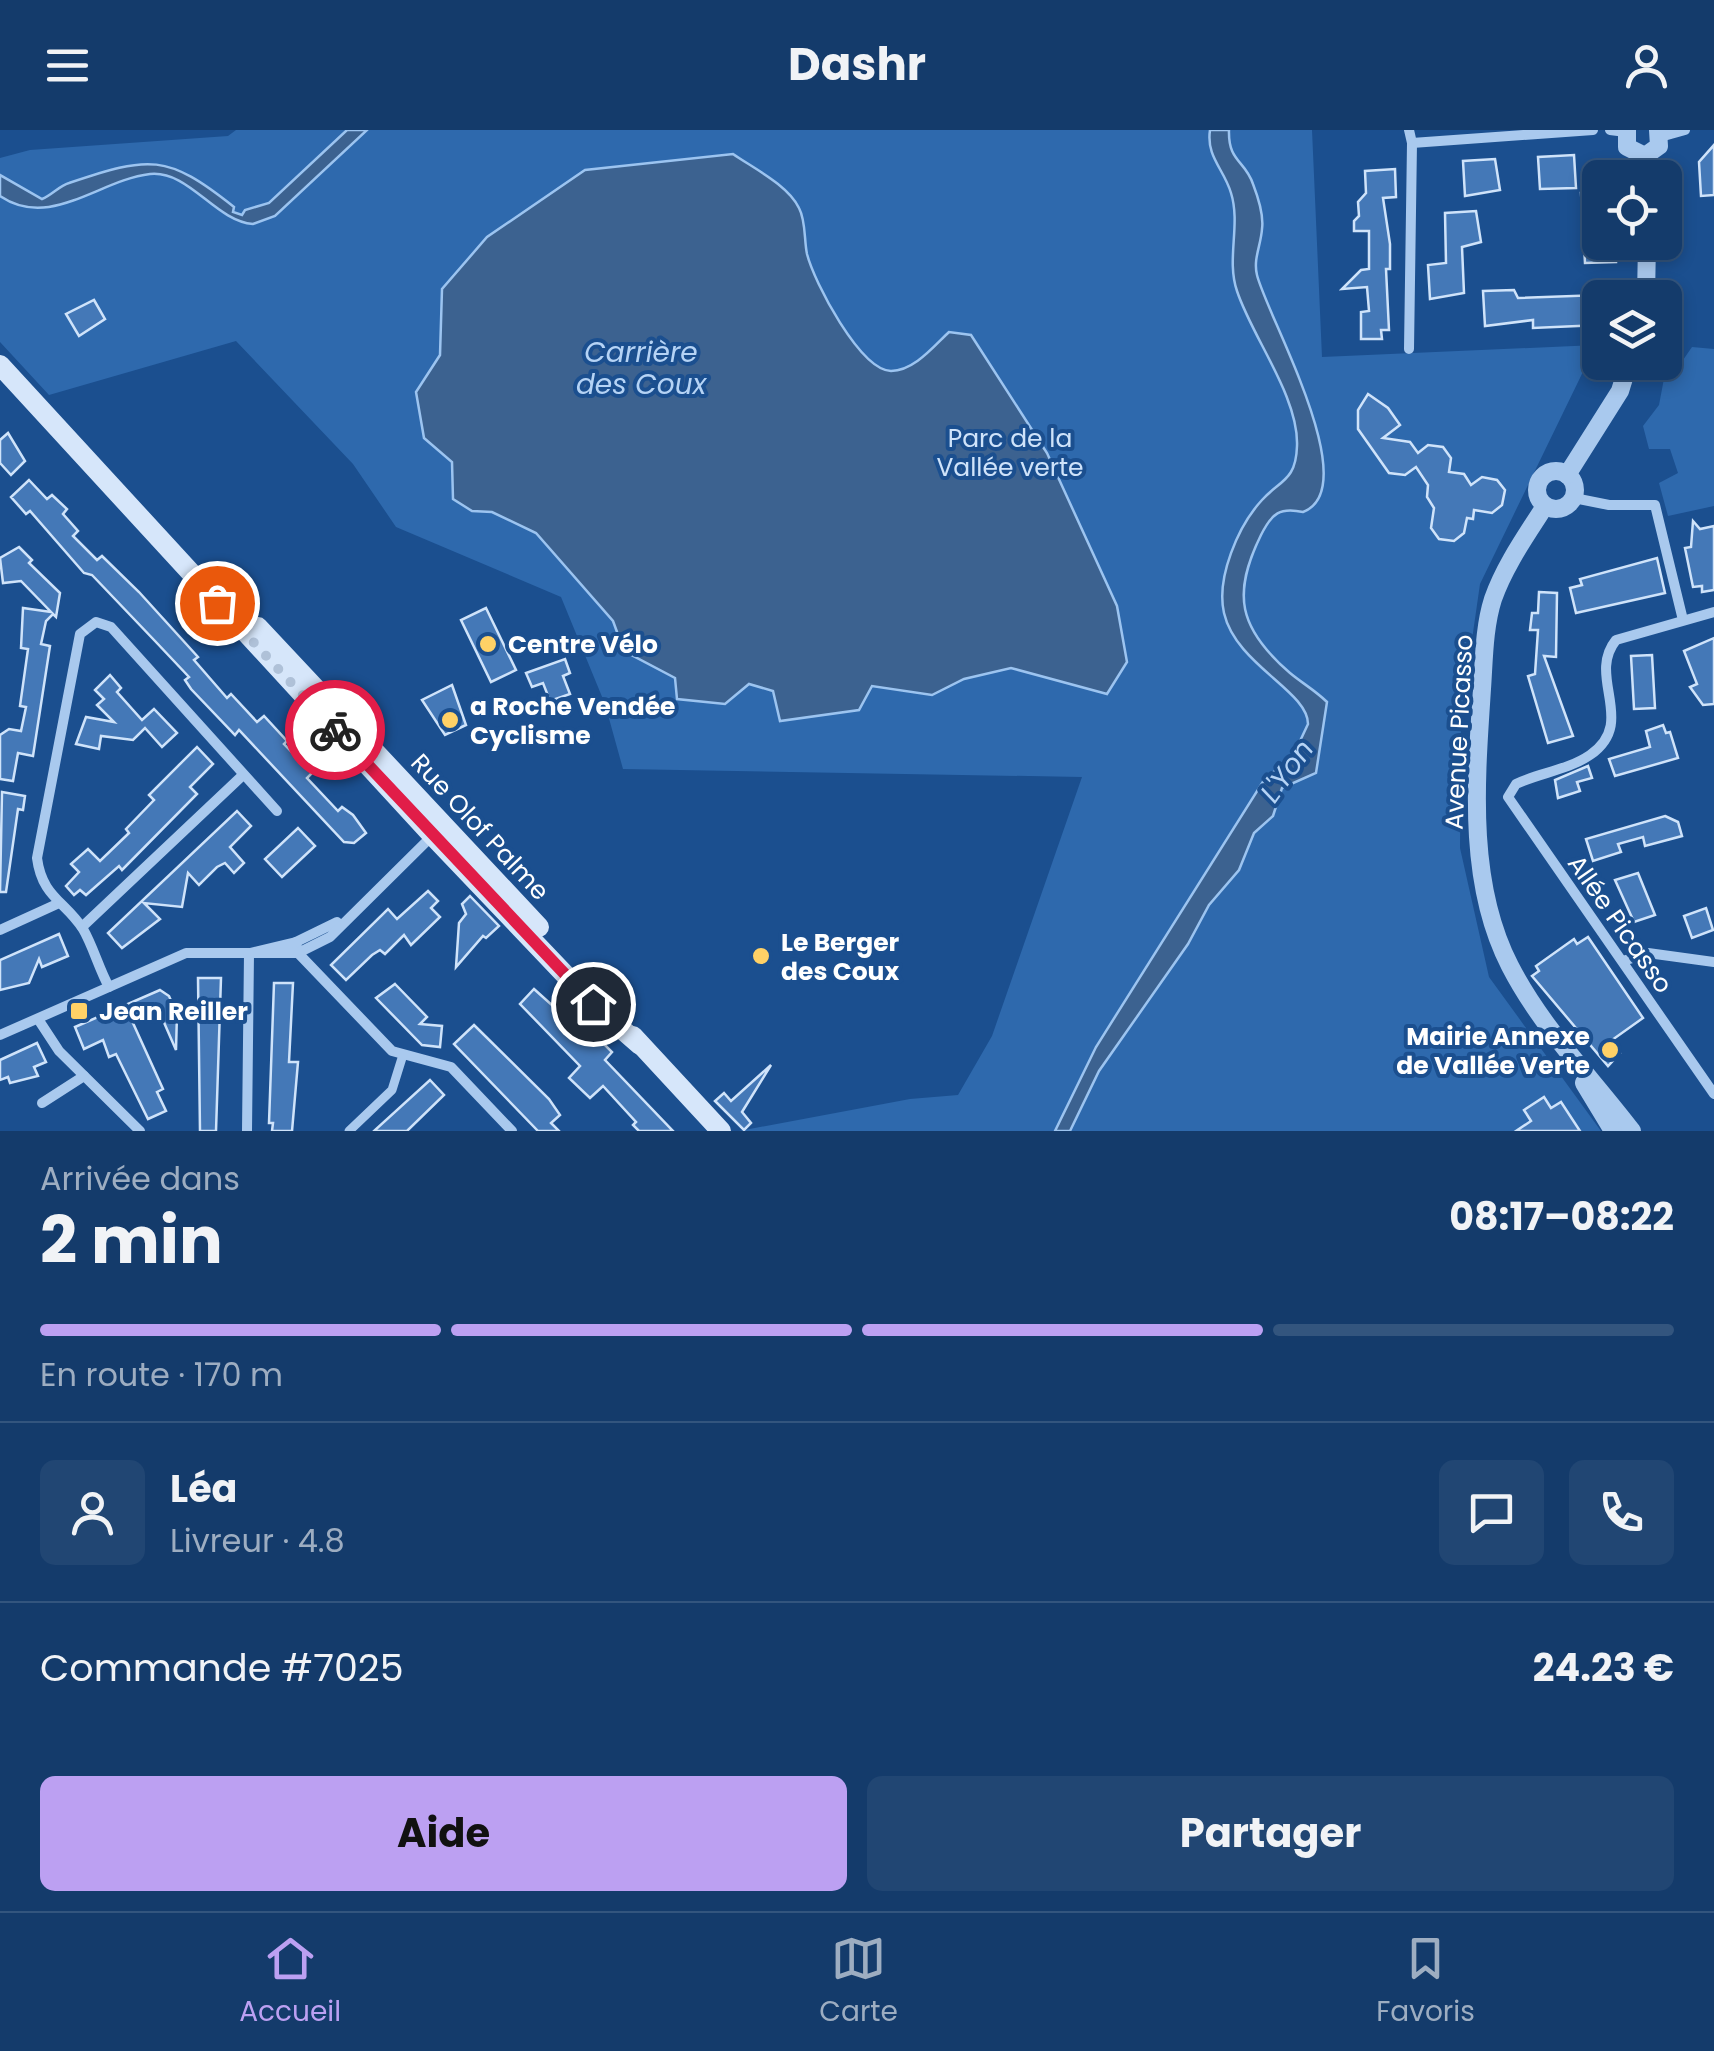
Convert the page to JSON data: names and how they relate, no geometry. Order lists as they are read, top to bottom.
{
  "streets": {
    "main road": ["Rue Olof Palme"],
    "street": ["Avenue Picasso", "Allée Picasso"]
  },
  "water": ["Carrière des Coux", "L'Yon"],
  "parks": ["Parc de la Vallée verte"],
  "places": {
    "other": [
      "Centre Vélo",
      "a Roche Vendée Cyclisme",
      "Le Berger des Coux",
      "Mairie Annexe de Vallée Verte"
    ],
    "transit": ["Jean Reiller"]
  },
  "page": {
    "header": "Dashr",
    "heading": ["2 min", "Arrivée dans", "08:17–08:22"],
    "panel": [
      "Léa",
      "Livreur · 4.8",
      "Commande #7025",
      "24.23 €"
    ],
    "bar": "En route · 170 m",
    "buttons": ["Aide", "Partager"],
    "tabs": ["Accueil", "Carte", "Favoris"]
  }
}
